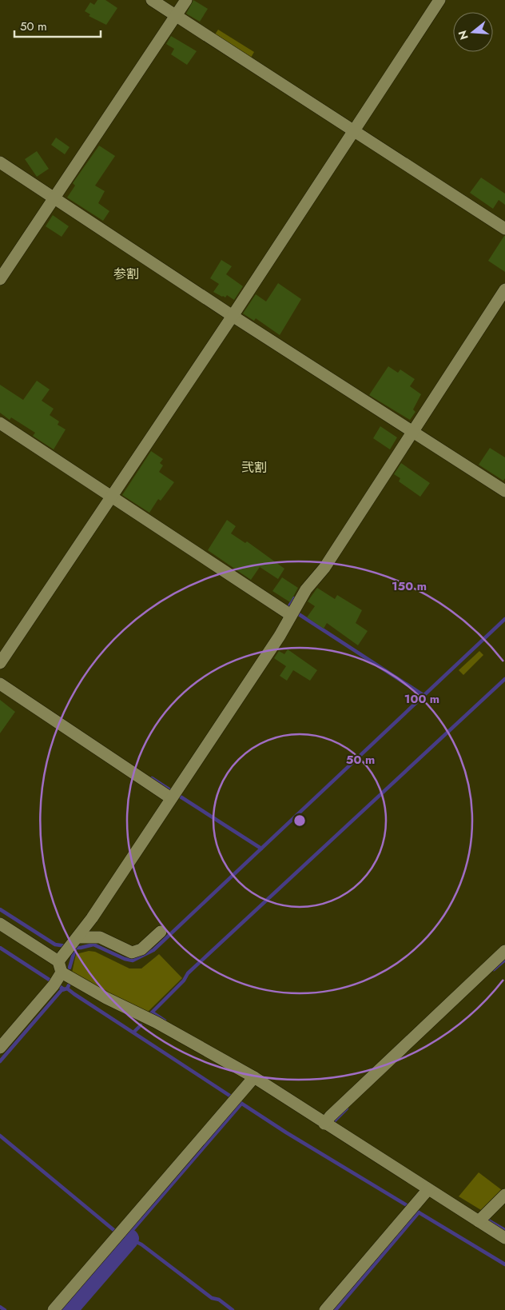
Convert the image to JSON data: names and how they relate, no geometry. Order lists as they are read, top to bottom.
{
  "districts": ["参割", "弐割"],
  "scale_bar": "50 m",
  "north": "left",
  "rings": ["150 m", "100 m", "50 m"]
}
